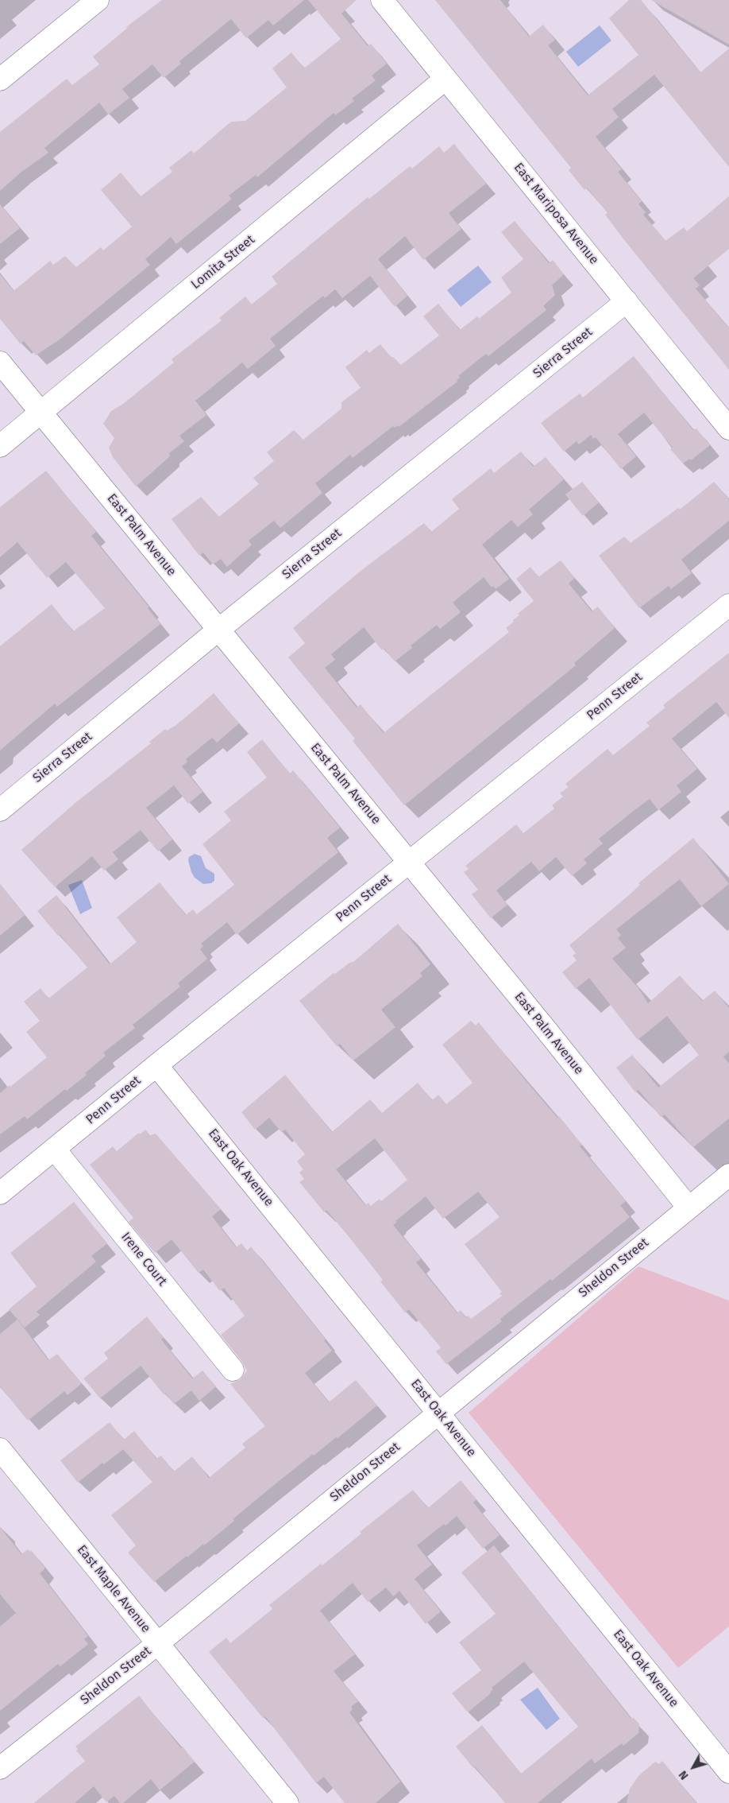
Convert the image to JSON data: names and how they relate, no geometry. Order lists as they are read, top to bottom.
{
  "streets": {
    "street": [
      "East Mariposa Avenue",
      "Lomita Street",
      "Sierra Street",
      "East Palm Avenue",
      "Penn Street",
      "East Oak Avenue",
      "Irene Court",
      "Sheldon Street",
      "East Maple Avenue"
    ]
  },
  "crossings": [
    ["East Mariposa Avenue", "Lomita Street"],
    ["East Mariposa Avenue", "Sierra Street"],
    ["Lomita Street", "East Palm Avenue"],
    ["Sierra Street", "East Palm Avenue"],
    ["East Palm Avenue", "Penn Street"],
    ["East Palm Avenue", "Sheldon Street"],
    ["Penn Street", "East Oak Avenue"],
    ["Penn Street", "Irene Court"],
    ["East Oak Avenue", "Sheldon Street"],
    ["Sheldon Street", "East Maple Avenue"]
  ],
  "north": "bottom left"
}
